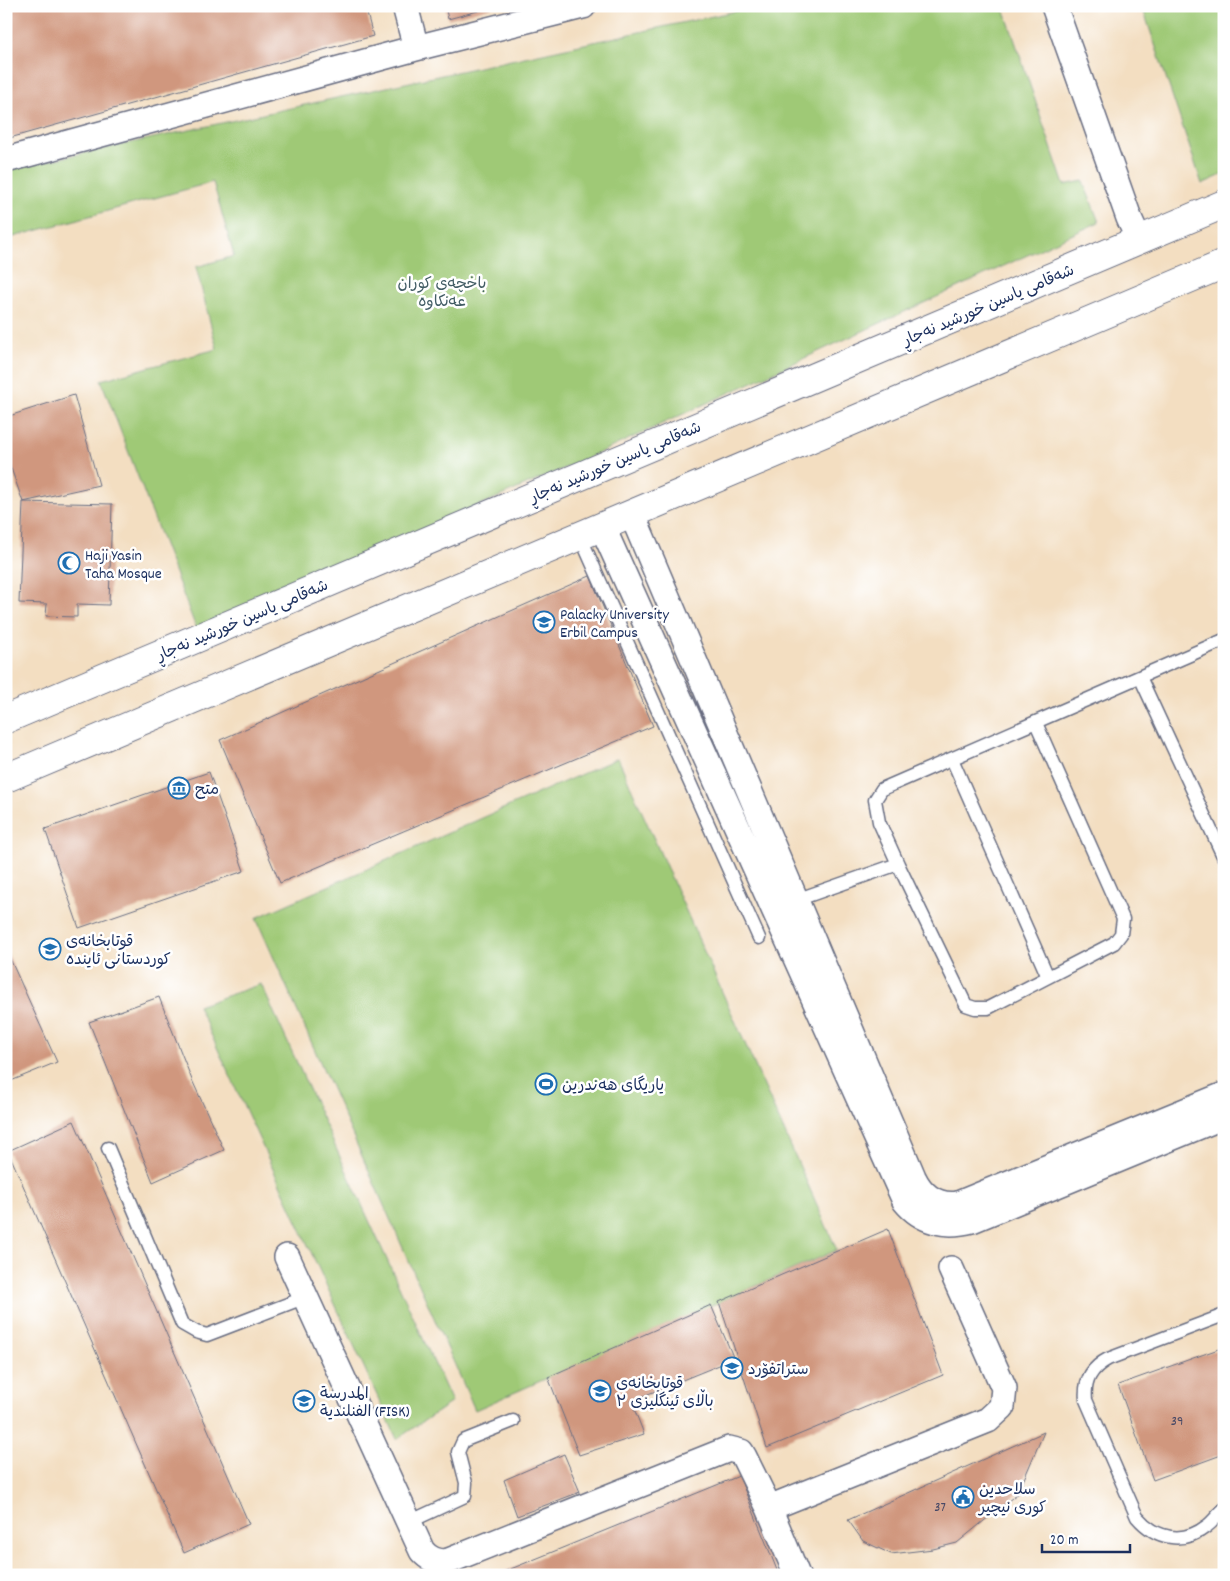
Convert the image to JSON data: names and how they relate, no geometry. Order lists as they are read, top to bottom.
{
  "streets": {
    "street": ["شەقامی یاسین خورشید نەجاڕ"]
  },
  "parks": ["باخچەی کوران عەنکاوە"],
  "places": {
    "mosque": ["Haji Yasin Taha Mosque"],
    "school or university": [
      "Palacky University Erbil Campus",
      "قوتابخانەی کوردستانی ئایندە",
      "ستراتفۆرد",
      "قوتابخانەی باڵای ئینگلیزی ۲",
      "المدرسة الفنلندية (FISK)"
    ],
    "museum": ["متح"],
    "sports": ["یاریگای هەندرین"],
    "public building": ["سلاحدین كوری نیچیر"]
  },
  "house_numbers": ["39", "37"],
  "scale_bar": "20 m"
}
